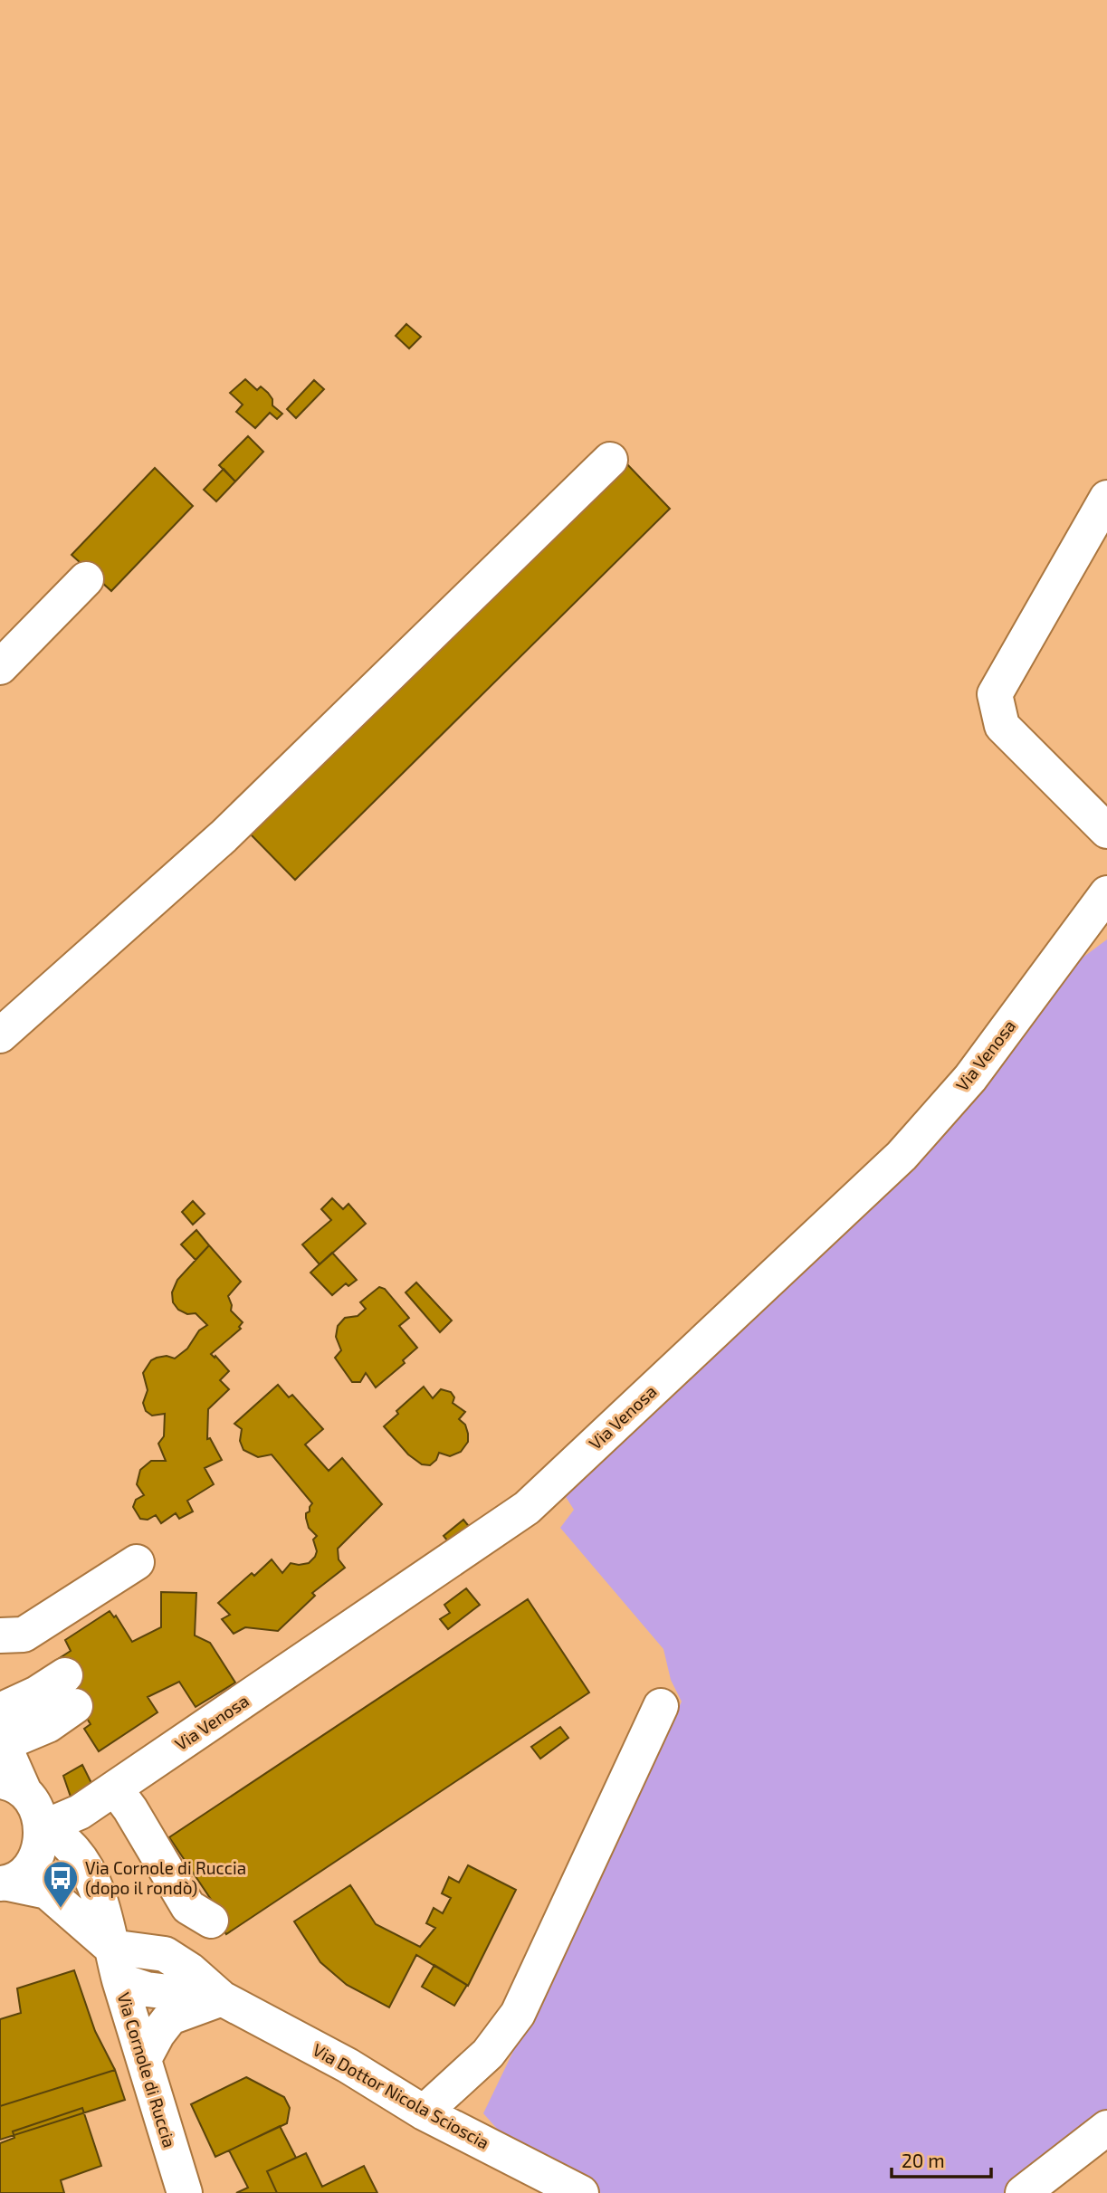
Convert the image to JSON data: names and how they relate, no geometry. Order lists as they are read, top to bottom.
{
  "streets": {
    "street": ["Via Venosa", "Via Cornole di Ruccia", "Via Dottor Nicola Scioscia"]
  },
  "crossings": [
    ["Via Venosa", "Via Cornole di Ruccia"],
    ["Via Cornole di Ruccia", "Via Dottor Nicola Scioscia"]
  ],
  "places": {
    "bus stop": ["Via Cornole di Ruccia (dopo il rondò)"]
  },
  "scale_bar": "20 m"
}
